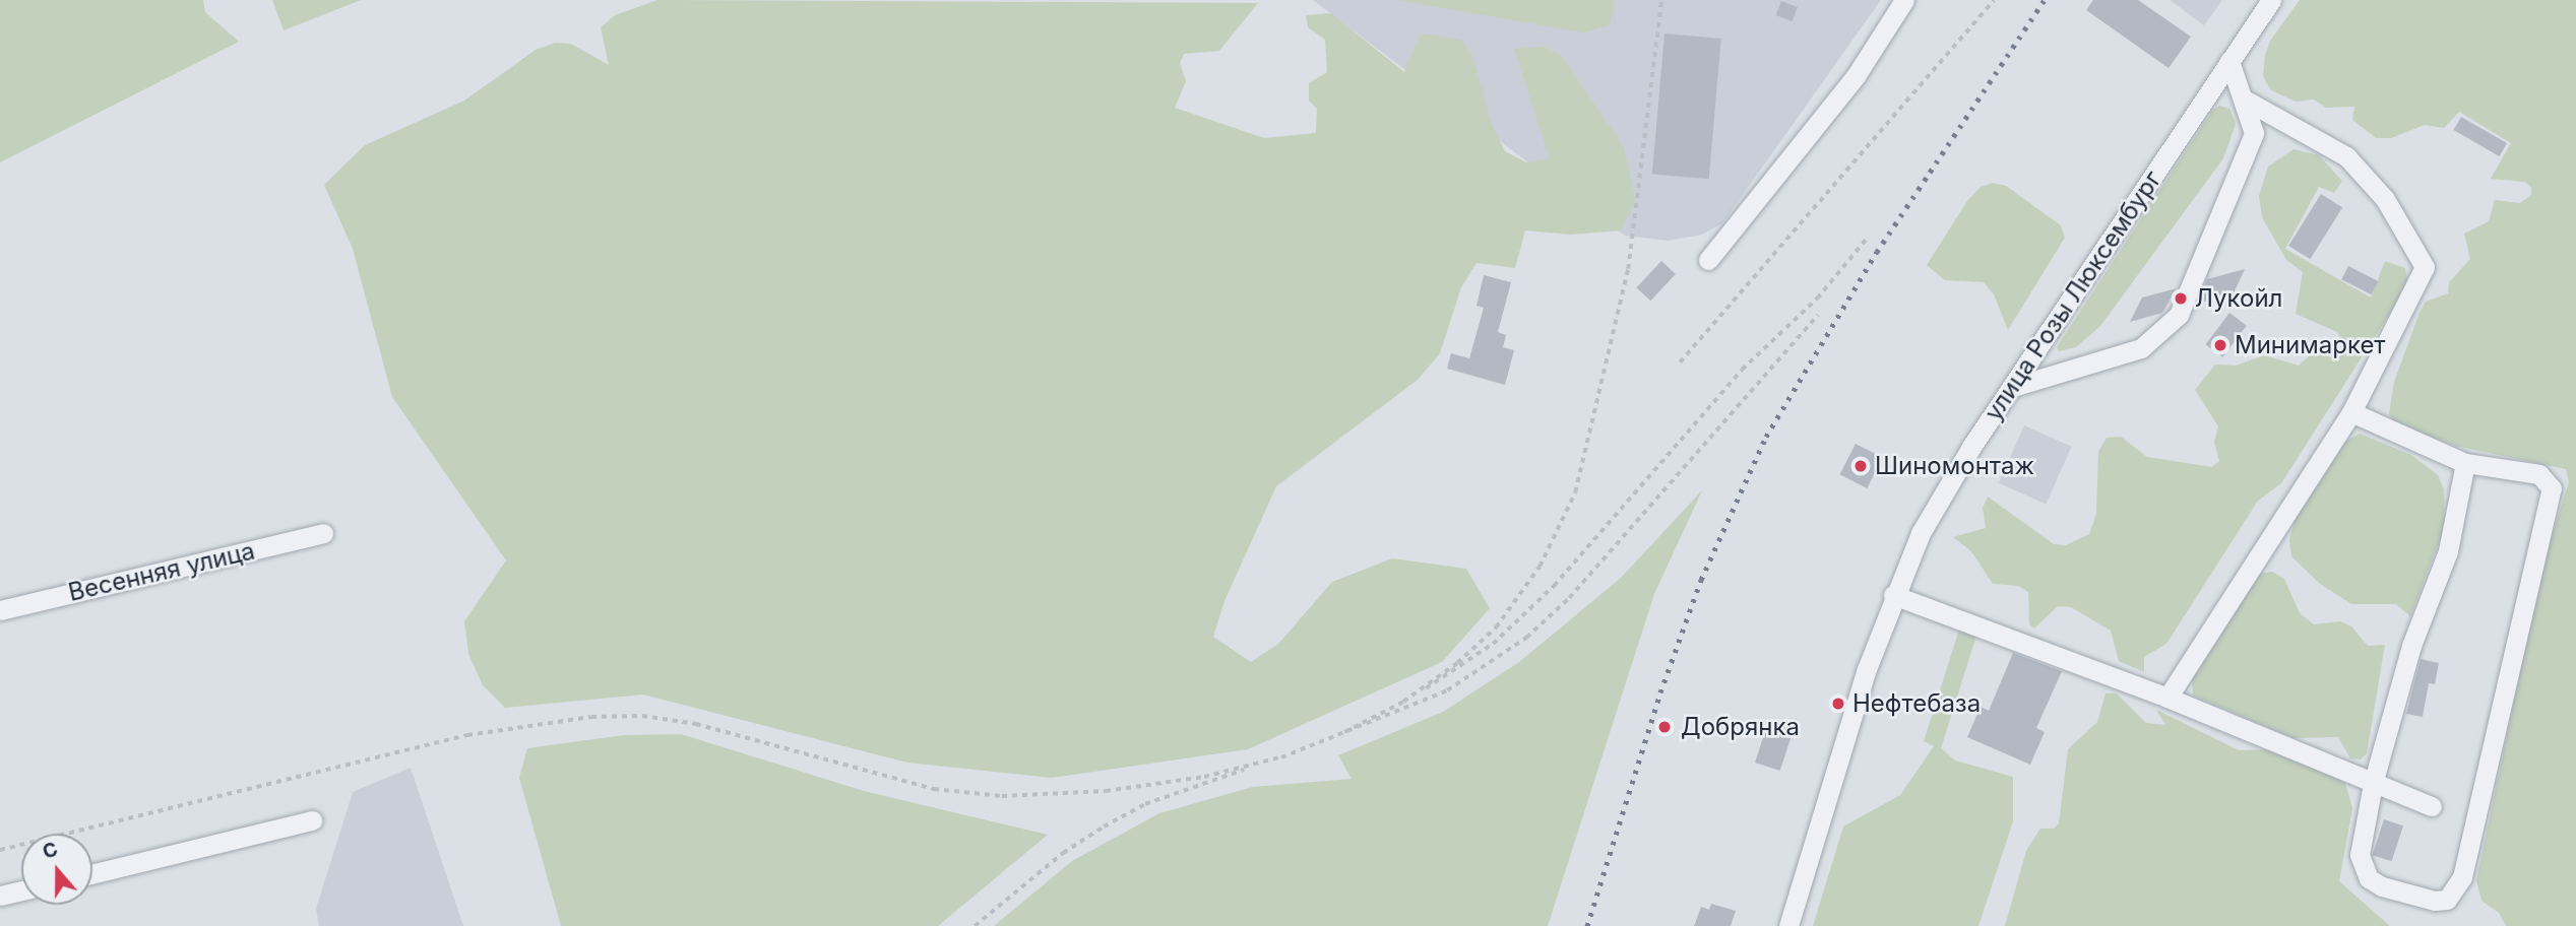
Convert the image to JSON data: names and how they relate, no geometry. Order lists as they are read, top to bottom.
{
  "streets": {
    "street": ["улица Розы Люксембург", "Весенняя улица"]
  },
  "places": [
    "Лукойл",
    "Минимаркет",
    "Шинoмонтаж",
    "Нефтебаза",
    "Добрянка"
  ],
  "north": "top"
}
